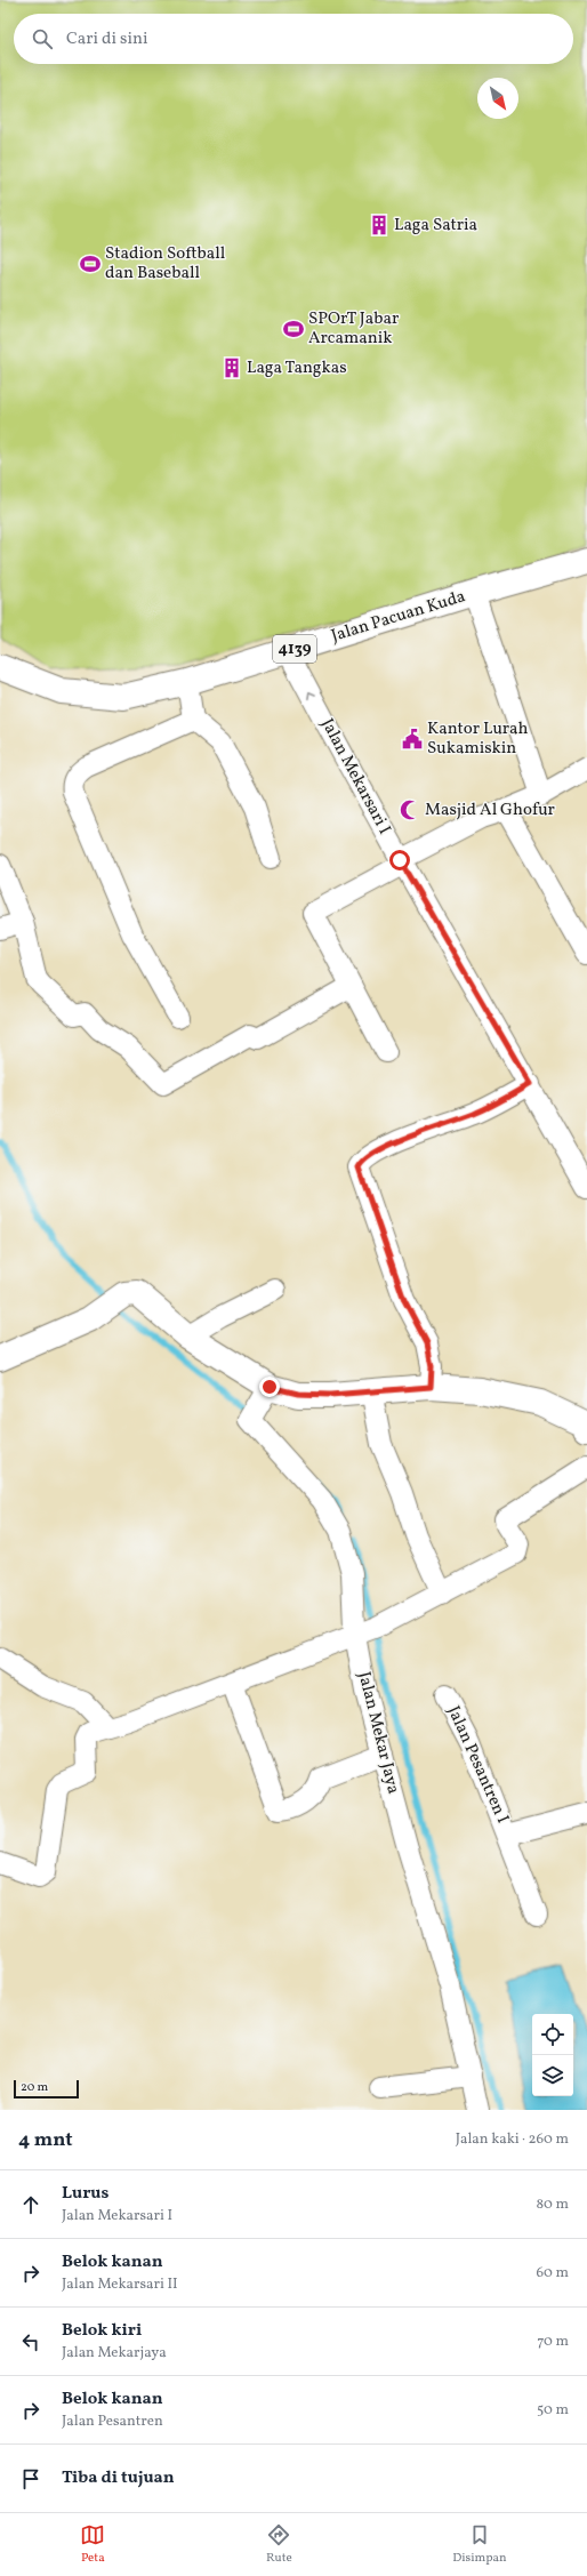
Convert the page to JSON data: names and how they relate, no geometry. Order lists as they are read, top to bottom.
{
  "streets": {
    "street": [
      "Jalan Pacuan Kuda",
      "4139",
      "Jalan Mekarsari I",
      "Jalan Mekar Jaya",
      "Jalan Pesantren I"
    ]
  },
  "crossings": [
    ["Jalan Pacuan Kuda", "Jalan Mekarsari I"]
  ],
  "places": {
    "building": ["Laga Satria", "Laga Tangkas"],
    "sports": ["Stadion Softball dan Baseball", "SPOrT Jabar Arcamanik"],
    "public building": ["Kantor Lurah Sukamiskin"],
    "mosque": ["Masjid Al Ghofur"]
  },
  "scale_bar": "20 m",
  "north": "bottom right",
  "page": {
    "search": "Cari di sini",
    "scale": "20 m",
    "heading": ["4 mnt", "Jalan kaki · 260 m"],
    "list": [
      ["Lurus", "Jalan Mekarsari I", "80 m"],
      ["Belok kanan", "Jalan Mekarsari II", "60 m"],
      ["Belok kiri", "Jalan Mekarjaya", "70 m"],
      ["Belok kanan", "Jalan Pesantren", "50 m"],
      "Tiba di tujuan"
    ],
    "nav": ["Peta", "Rute", "Disimpan"]
  }
}
